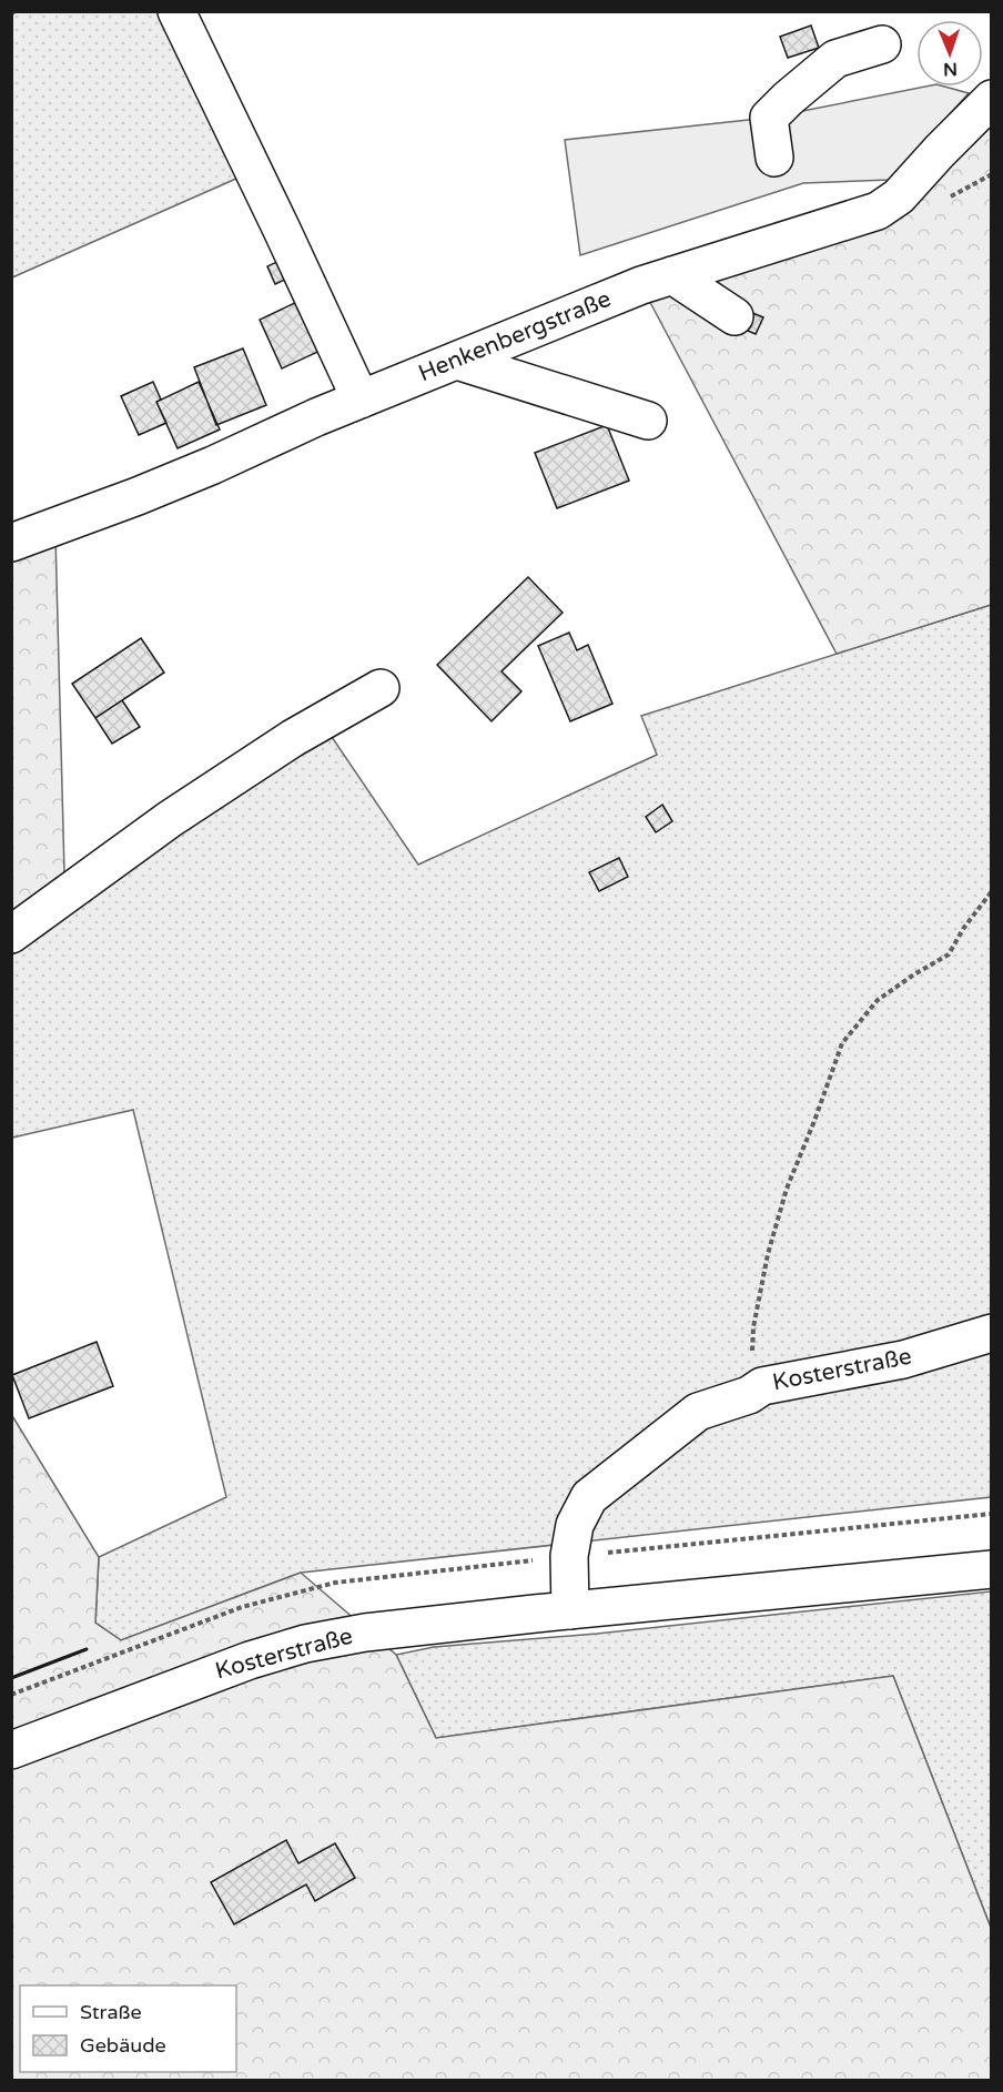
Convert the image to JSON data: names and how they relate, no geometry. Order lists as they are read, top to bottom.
{
  "streets": {
    "street": ["Henkenbergstraße", "Kosterstraße"]
  },
  "legend": ["Straße", "Gebäude"],
  "north": "bottom"
}
